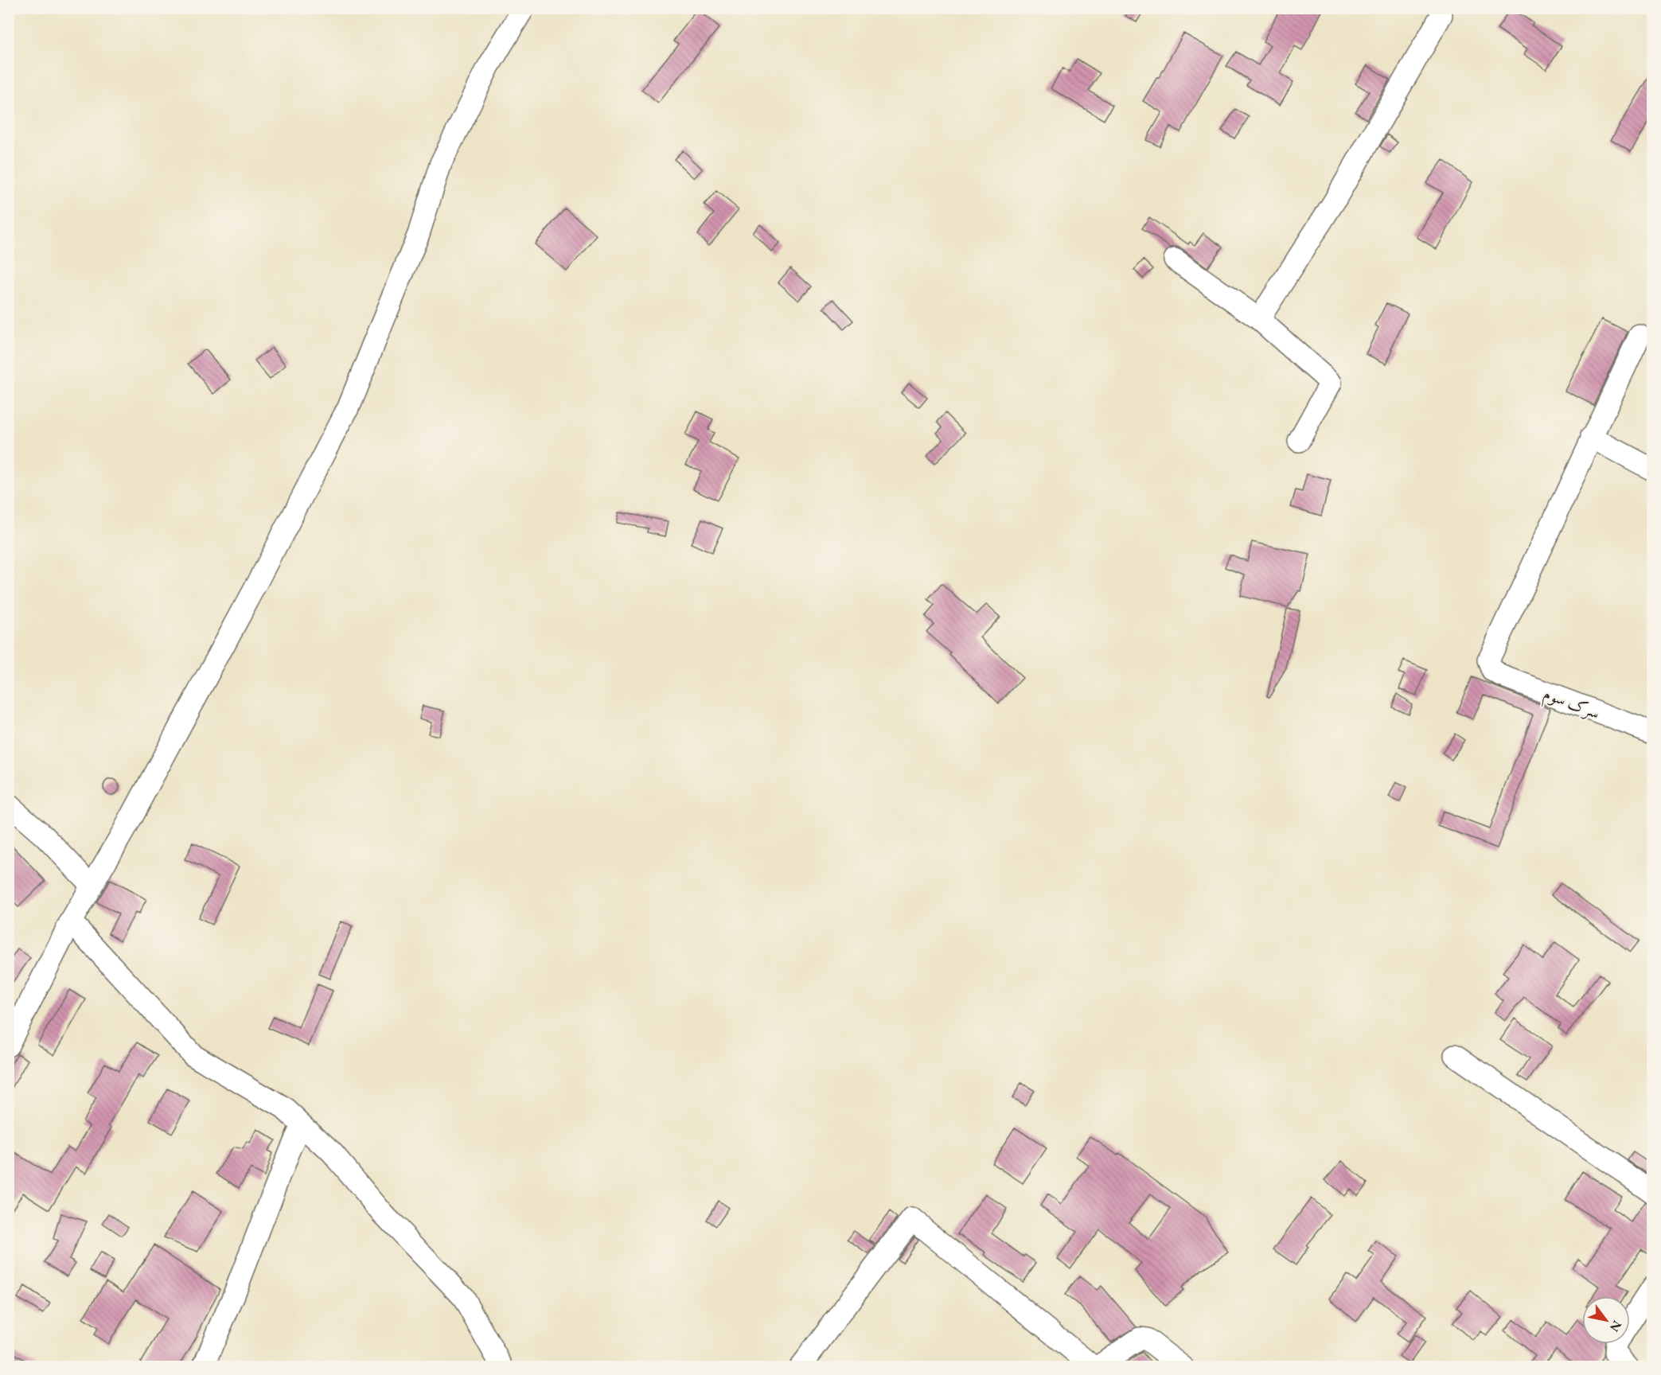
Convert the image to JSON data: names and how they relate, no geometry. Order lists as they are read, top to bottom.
{
  "streets": {
    "street": ["سرک سوم"]
  },
  "north": "bottom right"
}
